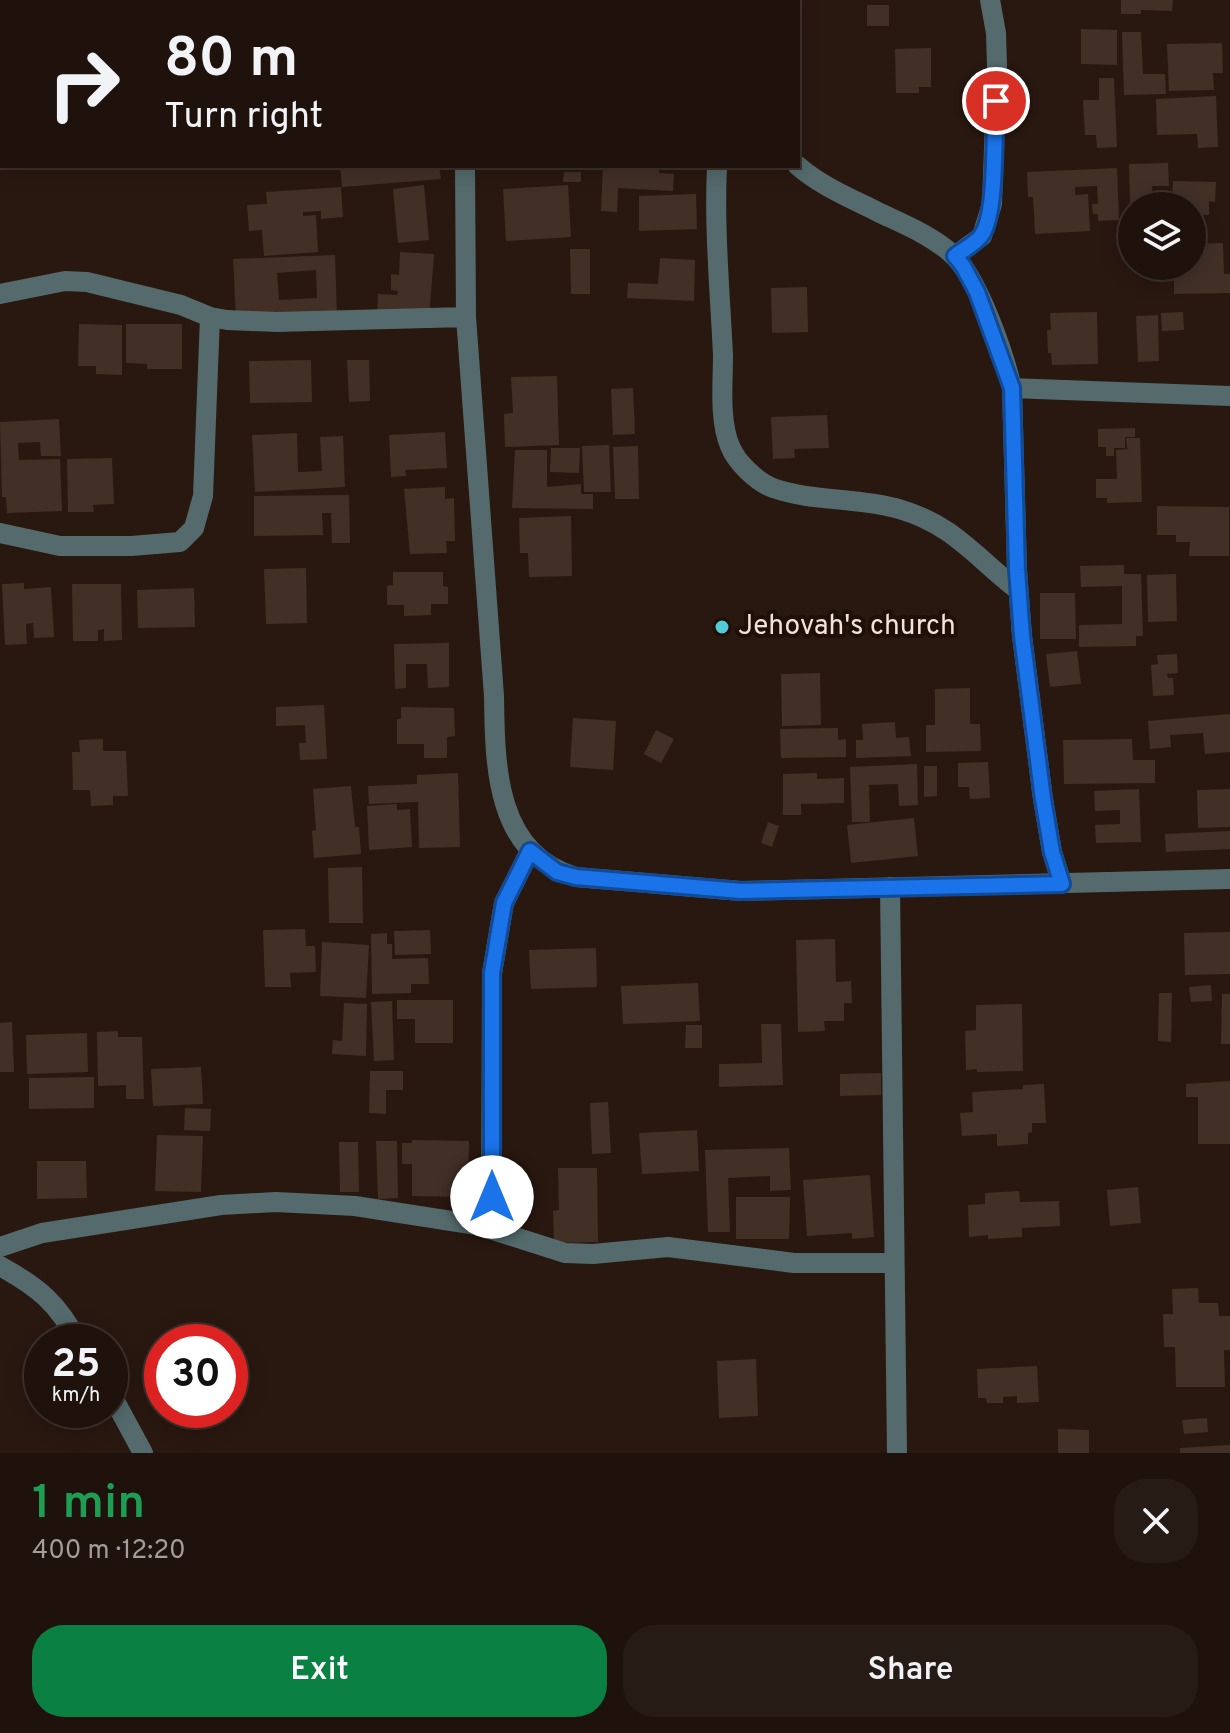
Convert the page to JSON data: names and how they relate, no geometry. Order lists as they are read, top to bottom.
{
  "places": ["Jehovah's church"],
  "page": {
    "turn": ["80 m", "Turn right"],
    "speed": "25 km/h",
    "limit": "30",
    "heading": ["1 min", "400 m · 12:20"],
    "buttons": ["Exit", "Share"]
  }
}
